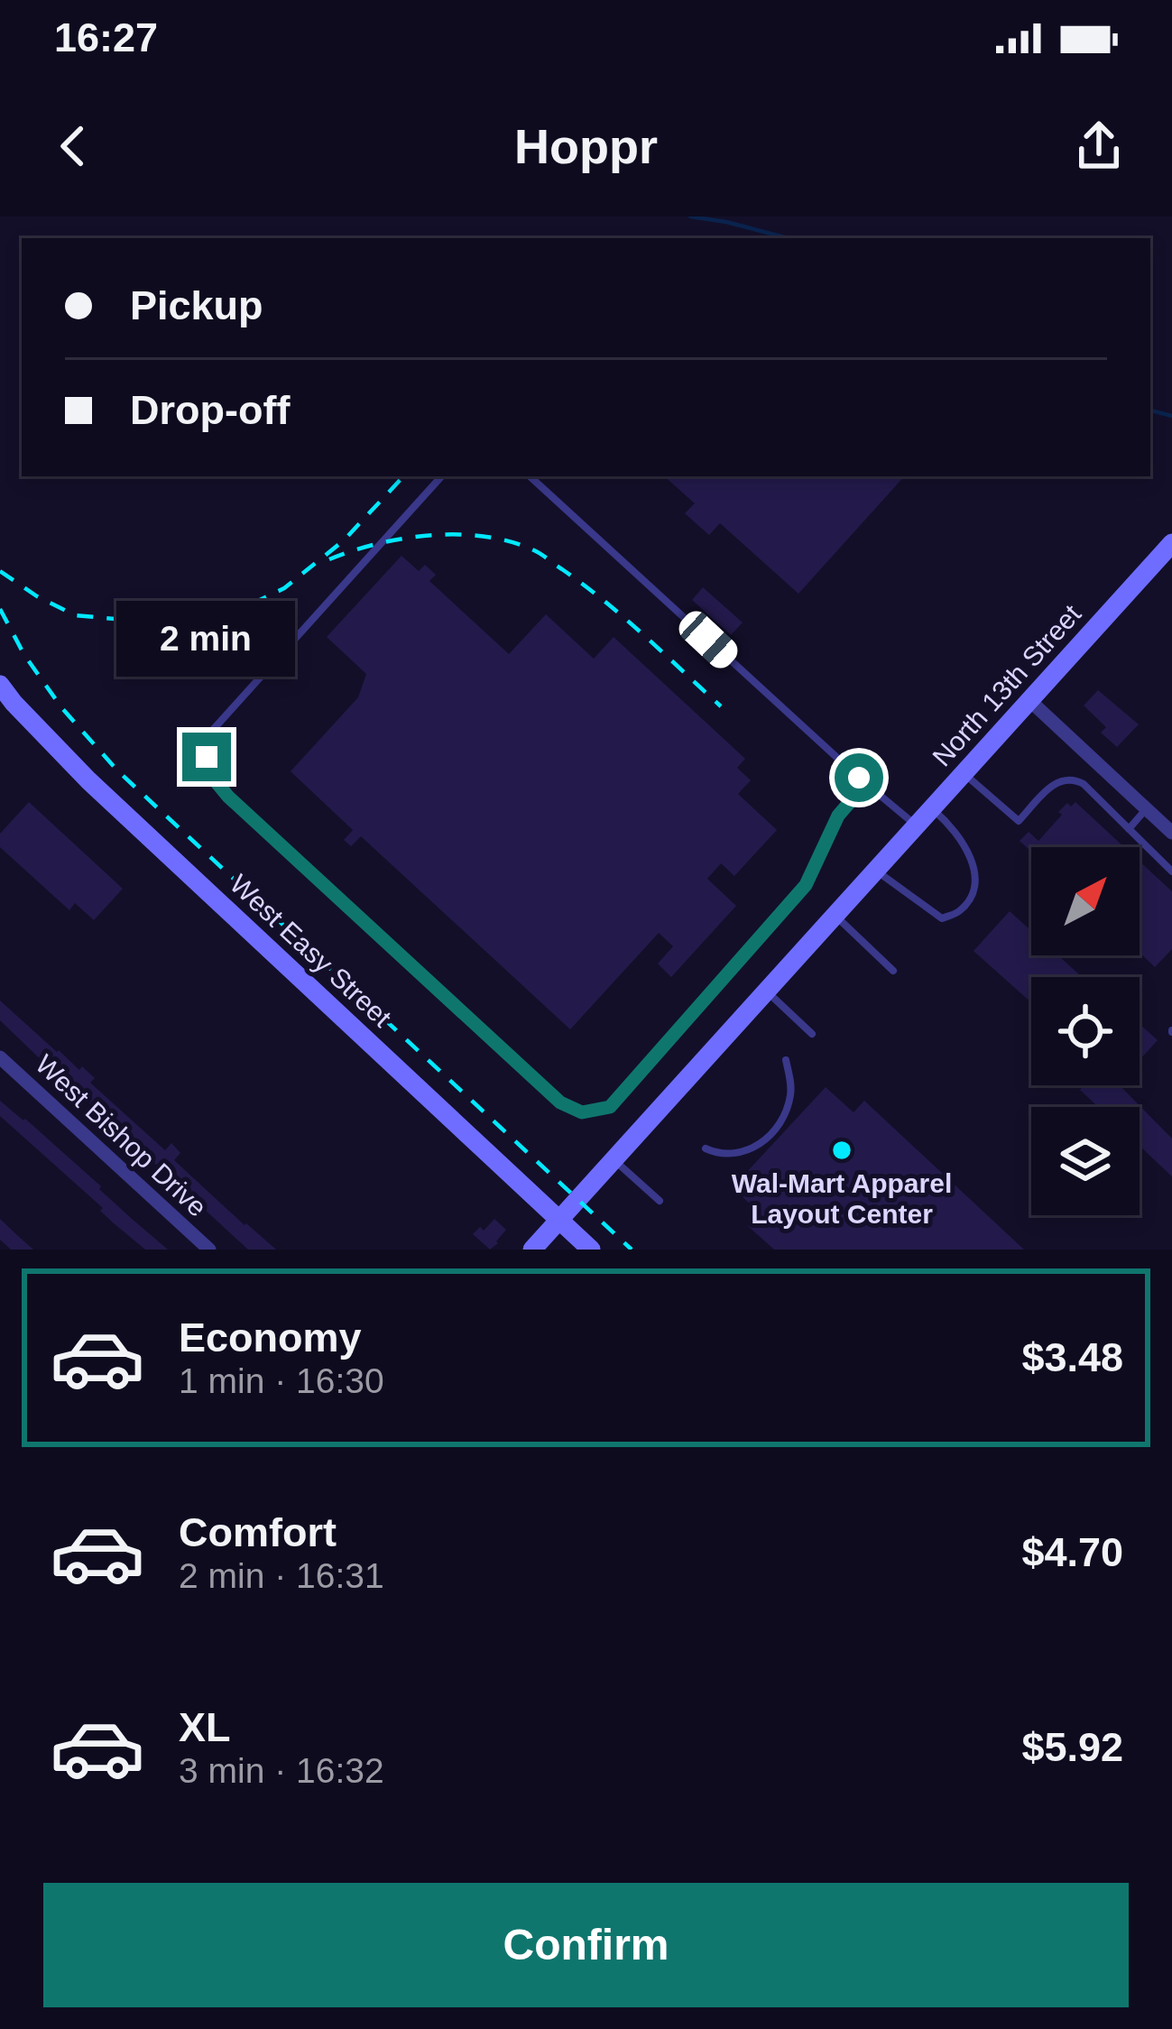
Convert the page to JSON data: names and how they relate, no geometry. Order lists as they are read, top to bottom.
{
  "streets": {
    "main road": ["North 13th Street", "West Easy Street"],
    "street": ["West Bishop Drive"]
  },
  "crossings": [
    ["North 13th Street", "West Easy Street"]
  ],
  "places": ["Wal-Mart Apparel Layout Center"],
  "north": "top right",
  "page": {
    "status": "16:27",
    "header": "Hoppr",
    "banner": ["Pickup", "Drop-off"],
    "bubble": "2 min",
    "list": [
      {
        "name": "Economy",
        "note": "1 min · 16:30",
        "value": "$3.48"
      },
      {
        "name": "Comfort",
        "note": "2 min · 16:31",
        "value": "$4.70"
      },
      {
        "name": "XL",
        "note": "3 min · 16:32",
        "value": "$5.92"
      }
    ],
    "buttons": "Confirm"
  }
}
